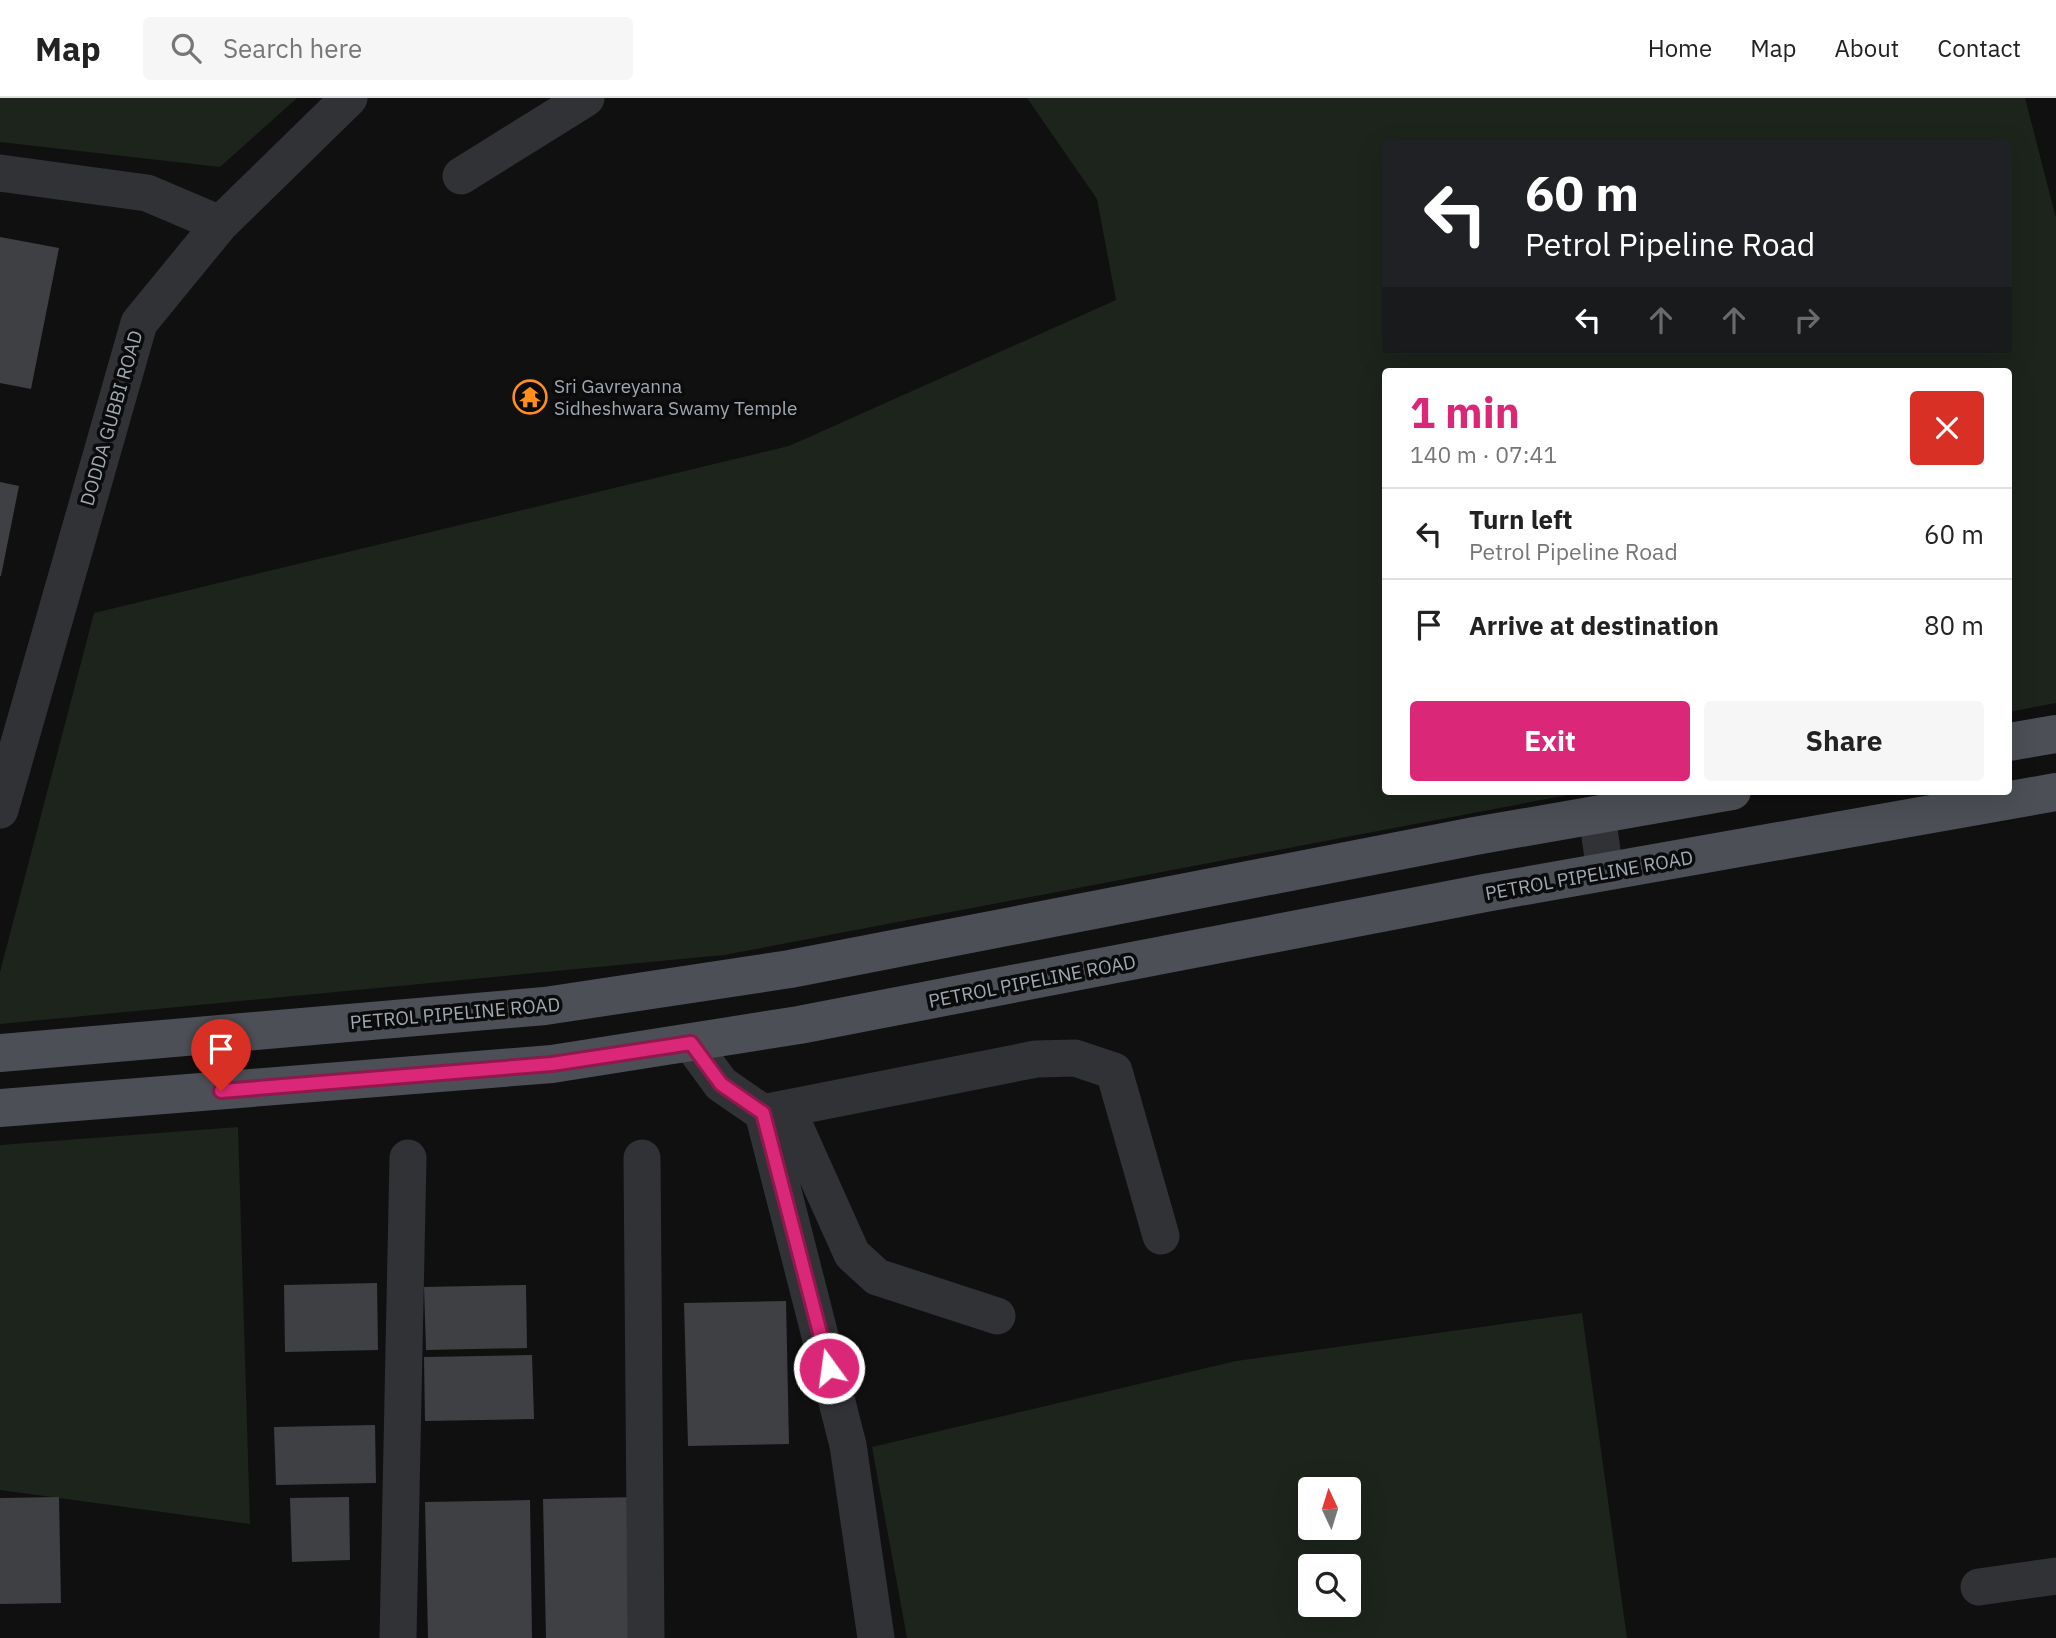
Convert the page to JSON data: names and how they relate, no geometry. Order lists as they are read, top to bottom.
{
  "streets": {
    "main road": ["PETROL PIPELINE ROAD"],
    "street": ["DODDA GUBBI ROAD"]
  },
  "places": {
    "temple": ["Sri Gavreyanna Sidheshwara Swamy Temple"]
  },
  "north": "top",
  "page": {
    "header": "Map",
    "search": "Search here",
    "nav": [
      "Home",
      "Map",
      "About",
      "Contact"
    ],
    "turn": ["60 m", "Petrol Pipeline Road"],
    "heading": ["1 min", "140 m · 07:41"],
    "list": [
      {
        "name": "Turn left",
        "note": "Petrol Pipeline Road",
        "value": "60 m"
      },
      {
        "name": "Arrive at destination",
        "value": "80 m"
      }
    ],
    "buttons": ["Exit", "Share"]
  }
}
